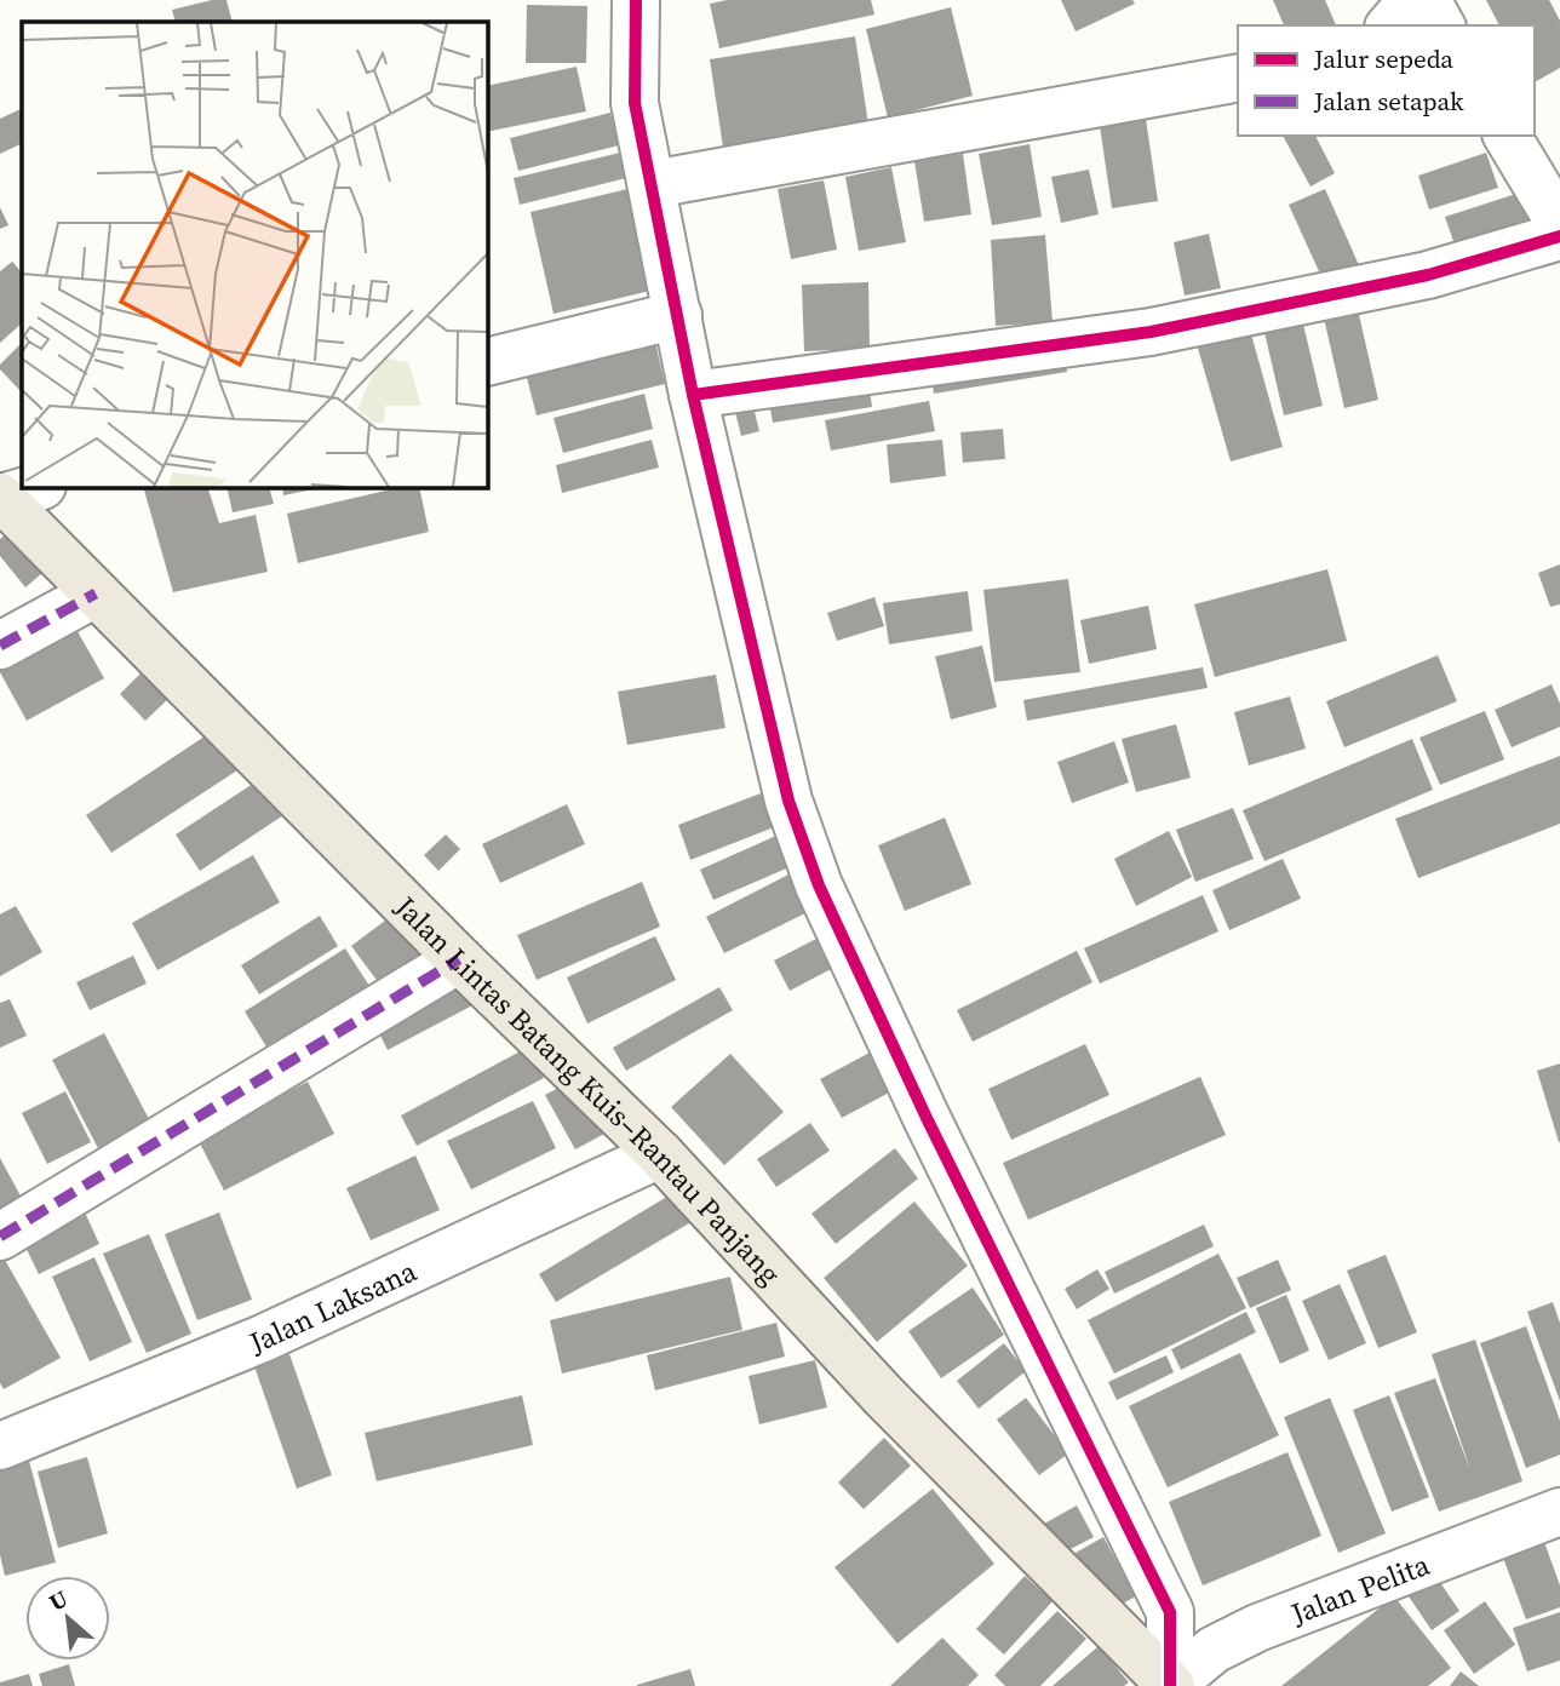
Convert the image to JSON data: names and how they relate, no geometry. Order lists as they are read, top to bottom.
{
  "streets": {
    "main road": ["Jalan Lintas Batang Kuis–Rantau Panjang"],
    "street": ["Jalan Laksana", "Jalan Pelita"]
  },
  "crossings": [
    ["Jalan Lintas Batang Kuis–Rantau Panjang", "Jalan Laksana"],
    ["Jalan Lintas Batang Kuis–Rantau Panjang", "Jalan Pelita"]
  ],
  "legend": ["Jalur sepeda", "Jalan setapak"],
  "north": "top left"
}
